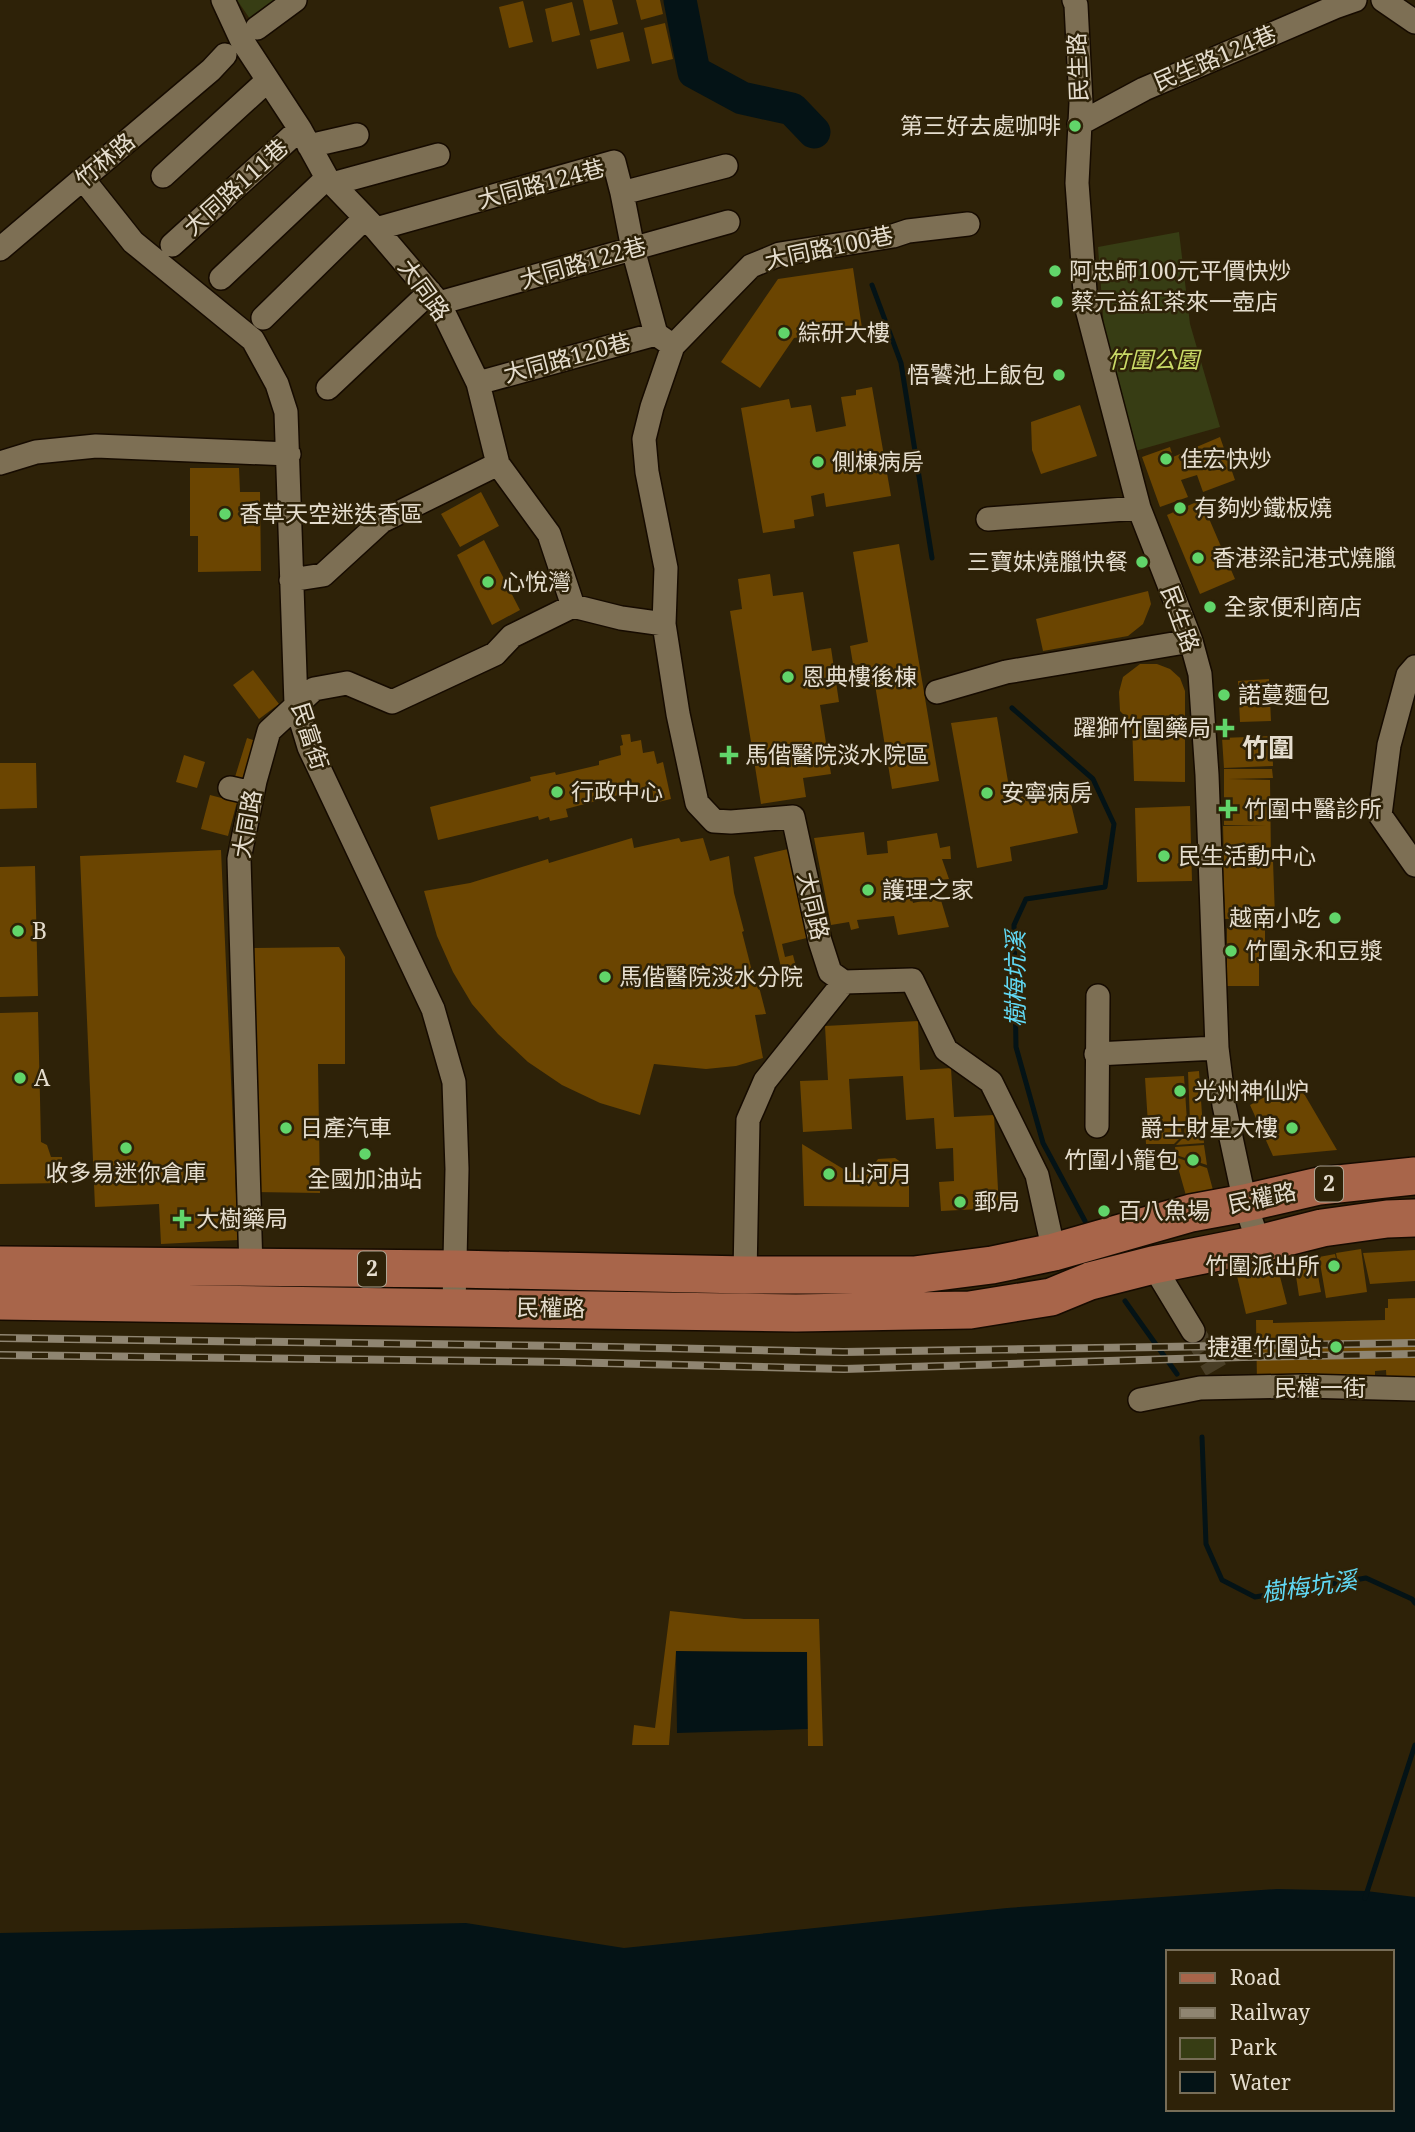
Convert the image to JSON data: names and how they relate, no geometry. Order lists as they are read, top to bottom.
{
  "streets": {
    "main road": ["2", "民權路"],
    "street": [
      "民生路124巷",
      "民生路",
      "竹林路",
      "大同路124巷",
      "大同路111巷",
      "大同路100巷",
      "大同路122巷",
      "大同路",
      "大同路120巷",
      "民富街",
      "民權一街"
    ]
  },
  "crossings": [
    ["民生路124巷", "民生路"],
    ["民生路", "民權路"],
    ["竹林路", "民富街"],
    ["大同路124巷", "大同路"],
    ["大同路111巷", "大同路"],
    ["大同路100巷", "大同路"],
    ["大同路100巷", "大同路120巷"],
    ["大同路122巷", "大同路"],
    ["大同路", "大同路120巷"],
    ["大同路", "民富街"],
    ["大同路", "民權路"],
    ["民富街", "民權路"]
  ],
  "districts": ["竹圍"],
  "water": ["樹梅坑溪"],
  "parks": ["竹圍公園"],
  "places": {
    "other": [
      "第三好去處咖啡",
      "阿忠師100元平價快炒",
      "蔡元益紅茶來一壺店",
      "綜研大樓",
      "悟饕池上飯包",
      "佳宏快炒",
      "側棟病房",
      "有夠炒鐵板燒",
      "香草天空迷迭香區",
      "香港梁記港式燒臘",
      "三寶妹燒臘快餐",
      "心悅灣",
      "全家便利商店",
      "恩典樓後棟",
      "諾蔓麵包",
      "行政中心",
      "安寧病房",
      "民生活動中心",
      "護理之家",
      "越南小吃",
      "B",
      "竹圍永和豆漿",
      "馬偕醫院淡水分院",
      "A",
      "光州神仙炉",
      "日產汽車",
      "爵士財星大樓",
      "收多易迷你倉庫",
      "全國加油站",
      "竹圍小籠包",
      "山河月",
      "郵局",
      "百八魚場",
      "竹圍派出所",
      "捷運竹圍站"
    ],
    "health": [
      "躍獅竹圍藥局",
      "馬偕醫院淡水院區",
      "竹圍中醫診所",
      "大樹藥局"
    ]
  },
  "legend": [
    "Road",
    "Railway",
    "Park",
    "Water"
  ]
}
